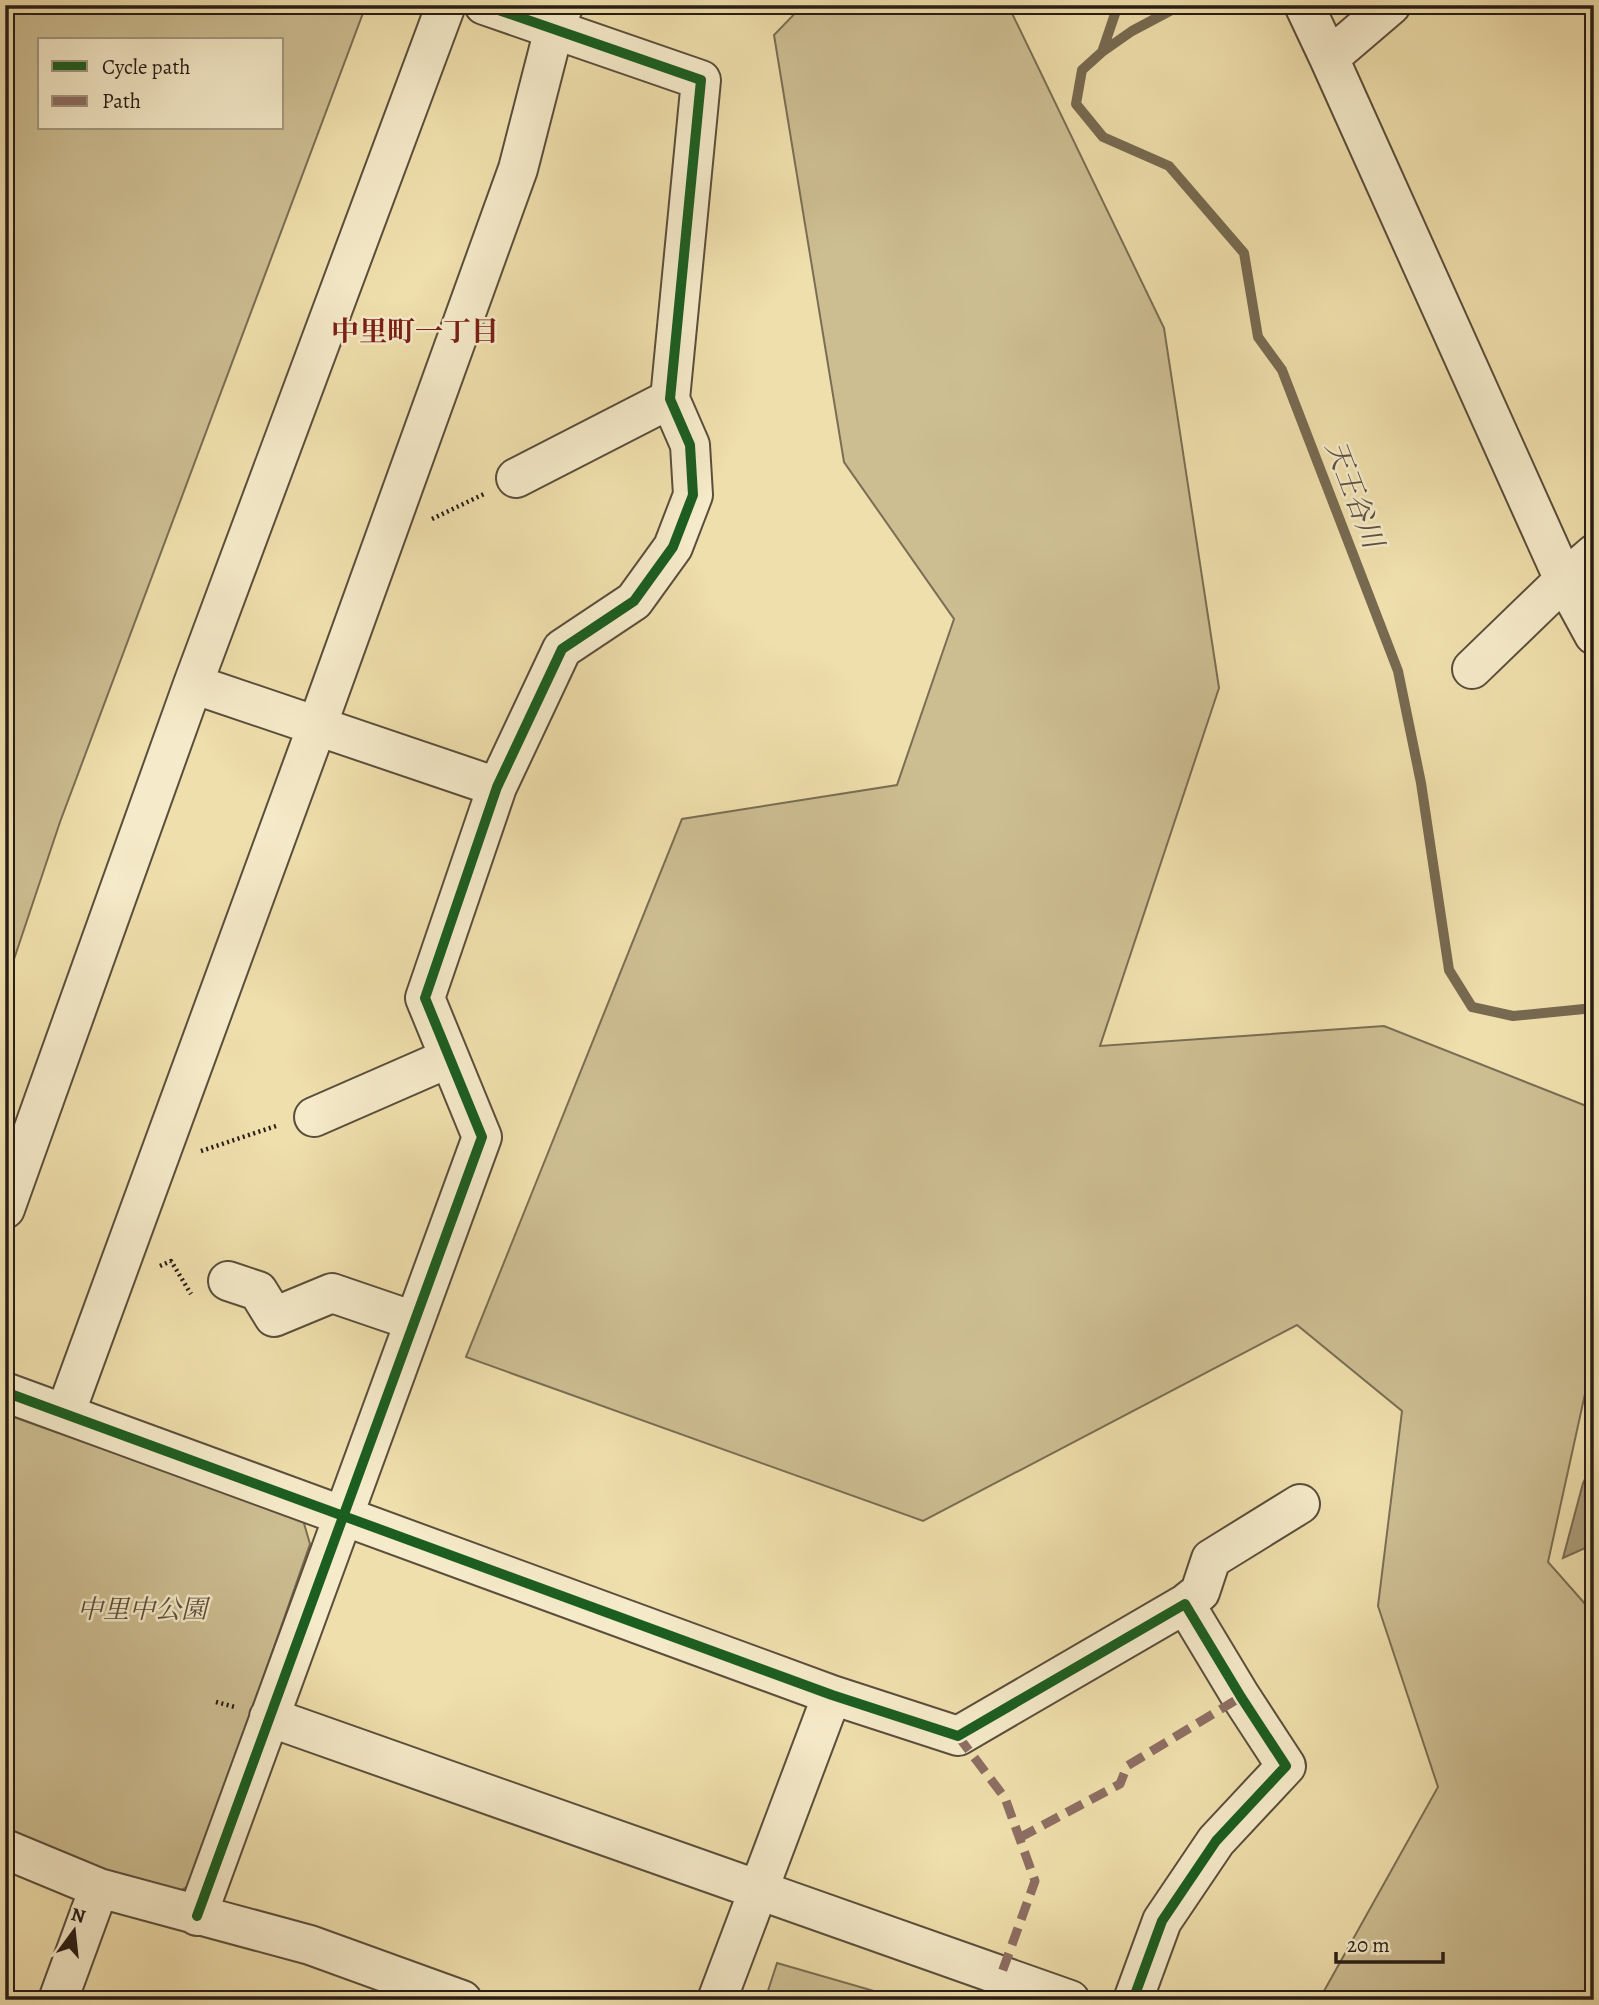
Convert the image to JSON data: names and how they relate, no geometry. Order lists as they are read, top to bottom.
{
  "districts": ["中里町一丁目"],
  "water": ["天王谷川"],
  "parks": ["中里中公園"],
  "legend": ["Cycle path", "Path"],
  "scale_bar": "20 m",
  "north": "top"
}
